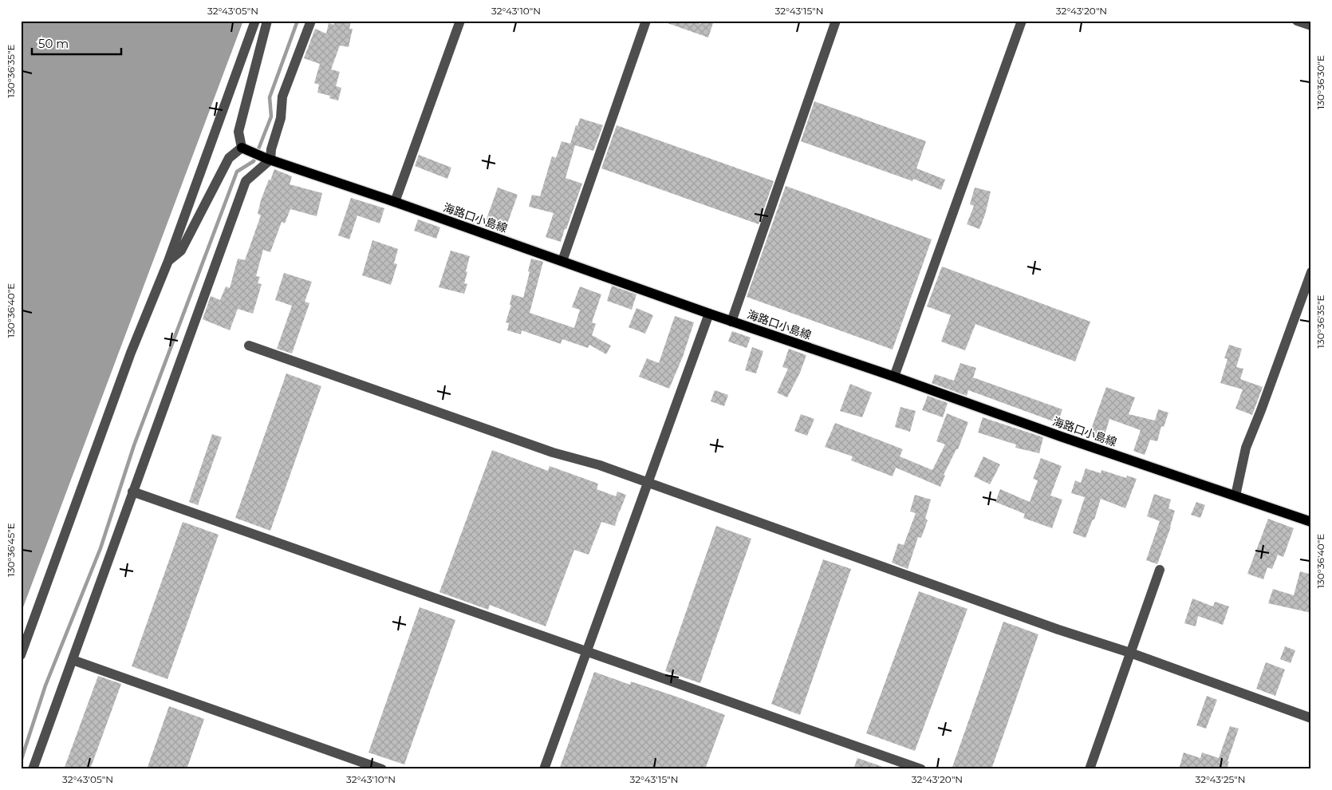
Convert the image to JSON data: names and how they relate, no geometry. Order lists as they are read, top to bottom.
{
  "streets": {
    "main road": ["海路口小島線"]
  },
  "scale_bar": "50 m",
  "coordinates": [
    "32°43'05\"N",
    "32°43'10\"N",
    "32°43'15\"N",
    "32°43'20\"N",
    "130°36'35\"E",
    "130°36'30\"E",
    "130°36'40\"E",
    "130°36'45\"E",
    "32°43'25\"N"
  ]
}
